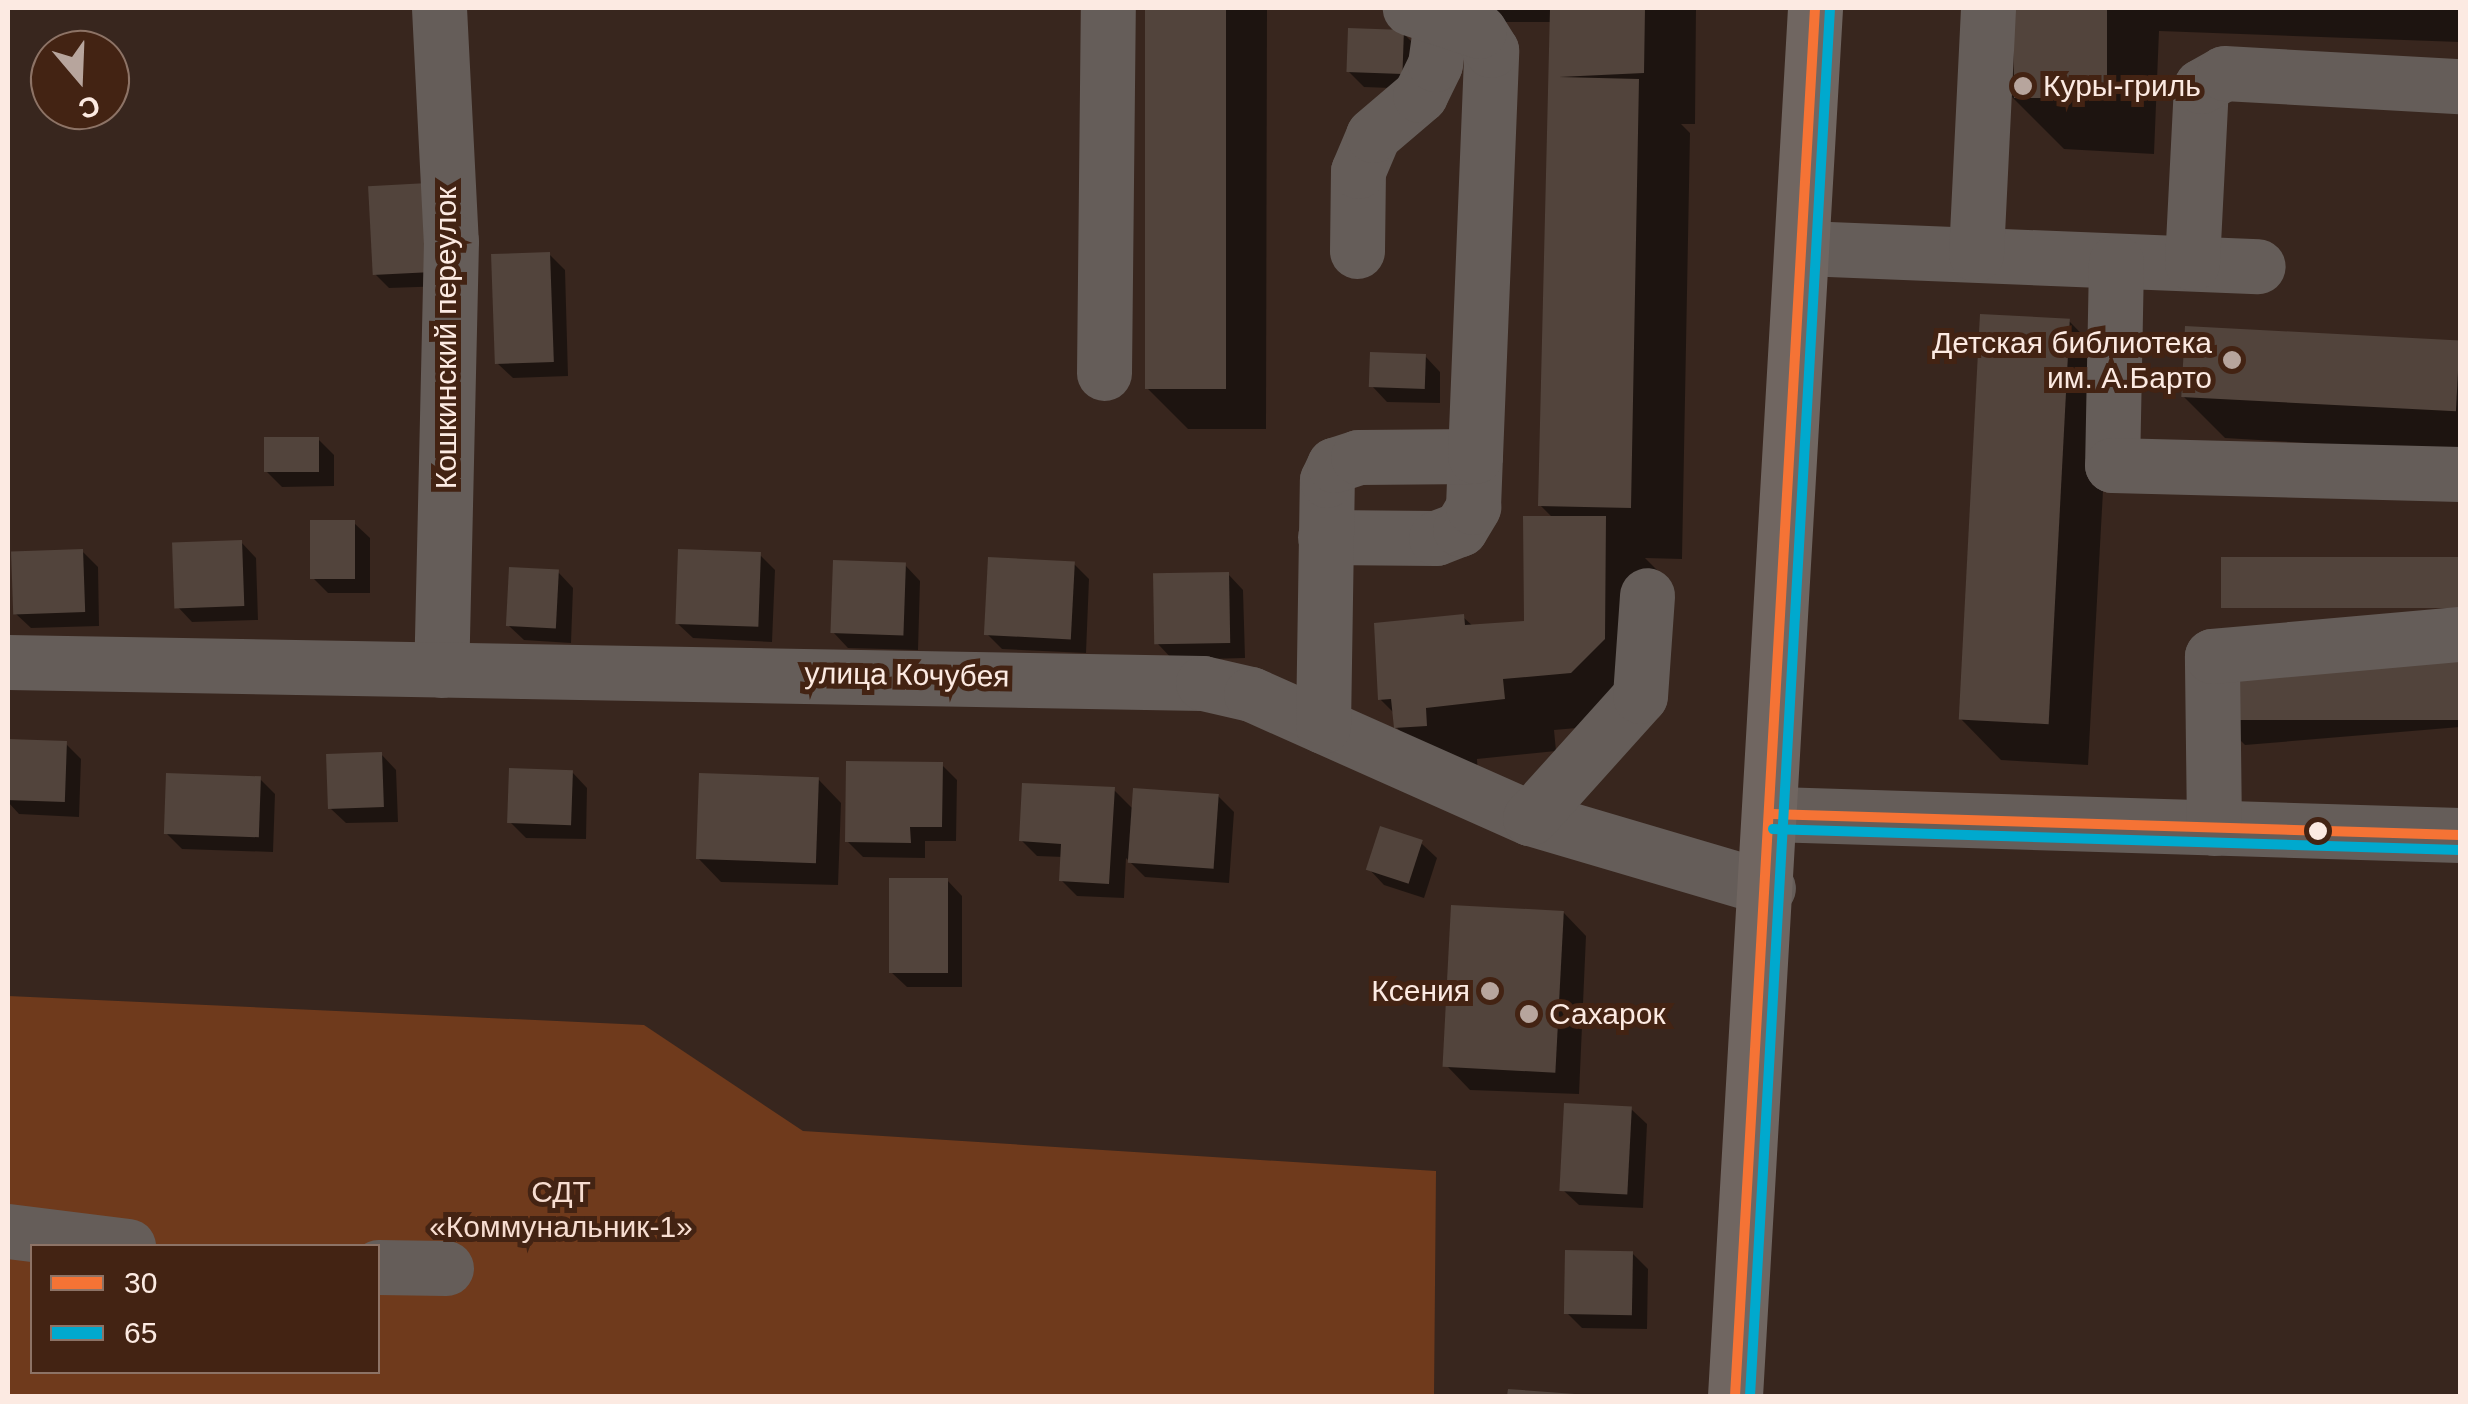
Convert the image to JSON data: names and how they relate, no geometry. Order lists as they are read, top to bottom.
{
  "streets": {
    "street": ["Кошкинский переулок", "улица Кочубея"]
  },
  "crossings": [
    ["Кошкинский переулок", "улица Кочубея"]
  ],
  "parks": ["СДТ «Коммунальник-1»"],
  "places": [
    "Куры-гриль",
    "Детская библиотека им. А.Барто",
    "Ксения",
    "Сахарок"
  ],
  "lines": ["transit line 30", "transit line 65"],
  "legend": ["30", "65"],
  "north": "bottom"
}
